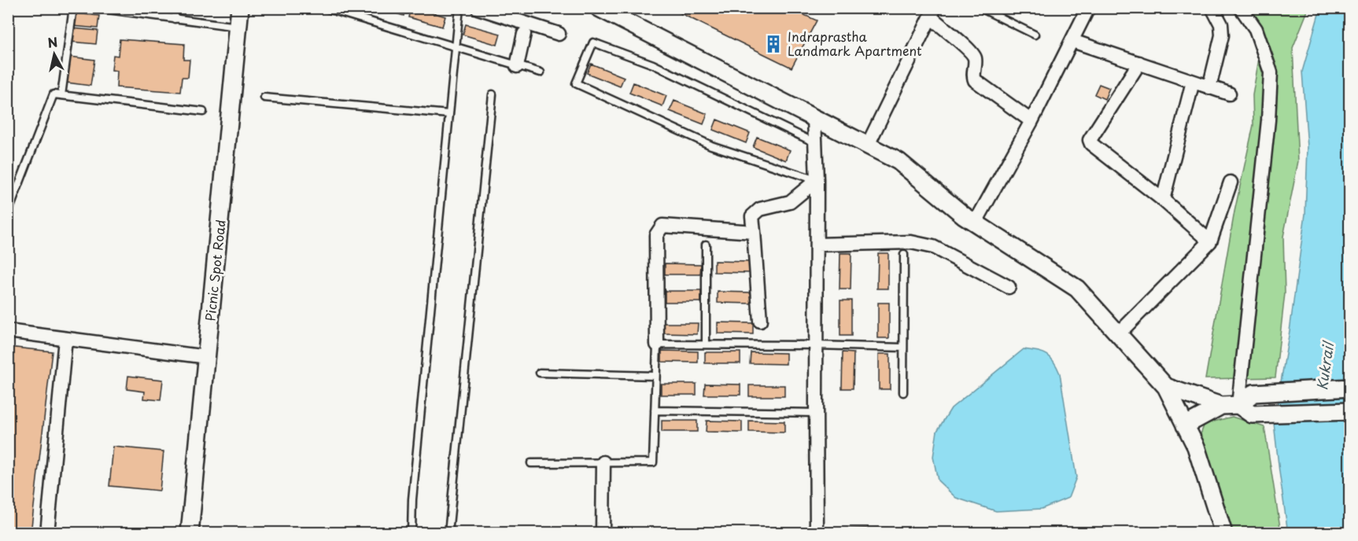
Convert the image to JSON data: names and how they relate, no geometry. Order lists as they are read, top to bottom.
{
  "streets": {
    "street": ["Picnic Spot Road"]
  },
  "water": ["Kukrail"],
  "places": {
    "building": ["Indraprastha Landmark Apartment"]
  },
  "north": "top"
}
